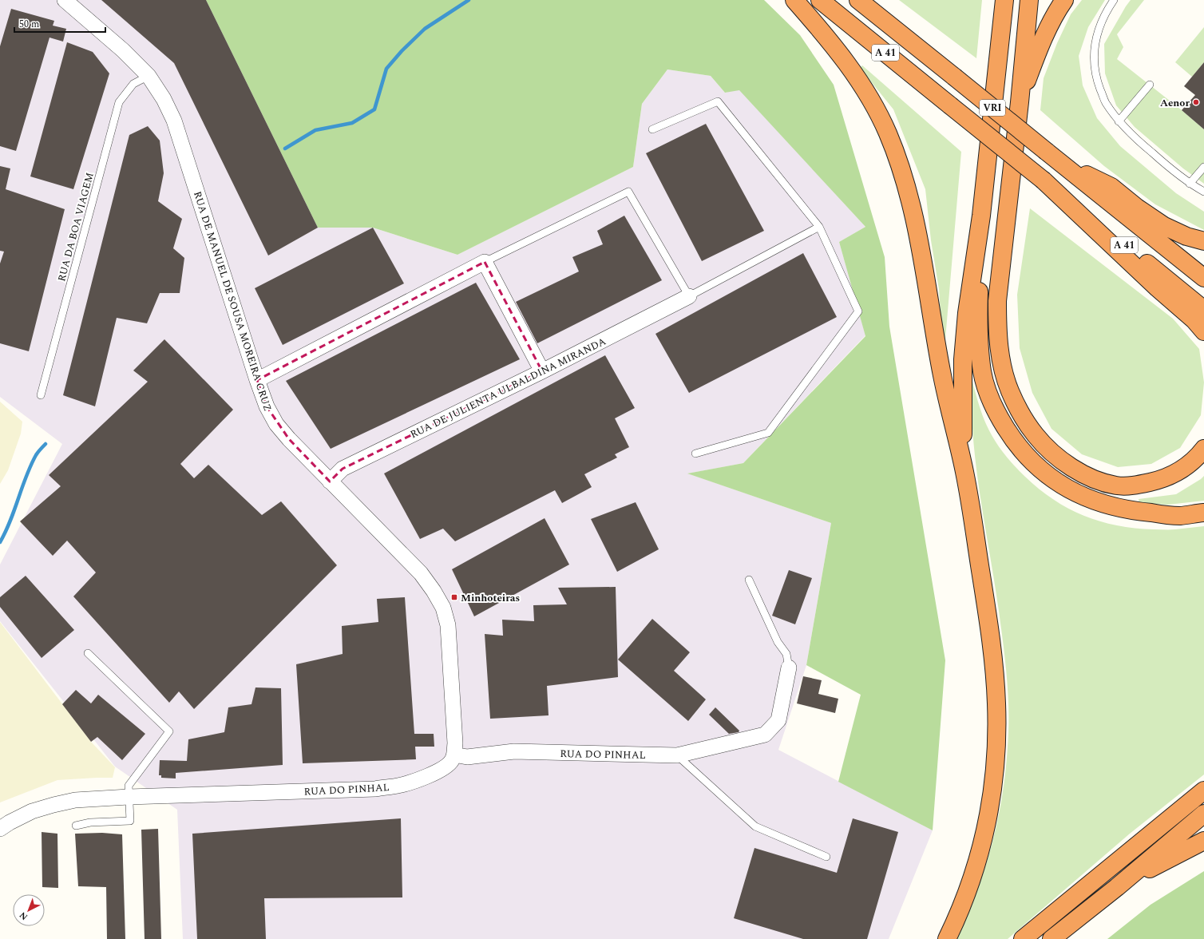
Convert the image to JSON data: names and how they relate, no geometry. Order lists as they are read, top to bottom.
{
  "streets": {
    "highway": ["A 41", "VRI"],
    "street": ["RUA DE MANUEL DE SOUSA MOREIRA CRUZ", "RUA DE JULIENTA ULBALDINA MIRANDA", "RUA DO PINHAL"],
    "lane": ["RUA DA BOA VIAGEM"]
  },
  "crossings": [
    ["RUA DA BOA VIAGEM", "RUA DE MANUEL DE SOUSA MOREIRA CRUZ"],
    ["RUA DE MANUEL DE SOUSA MOREIRA CRUZ", "RUA DE JULIENTA ULBALDINA MIRANDA"],
    ["RUA DE MANUEL DE SOUSA MOREIRA CRUZ", "RUA DO PINHAL"]
  ],
  "places": {
    "other": ["Aenor"],
    "transit": ["Minhoteiras"]
  },
  "scale_bar": "50 m",
  "north": "bottom left"
}
